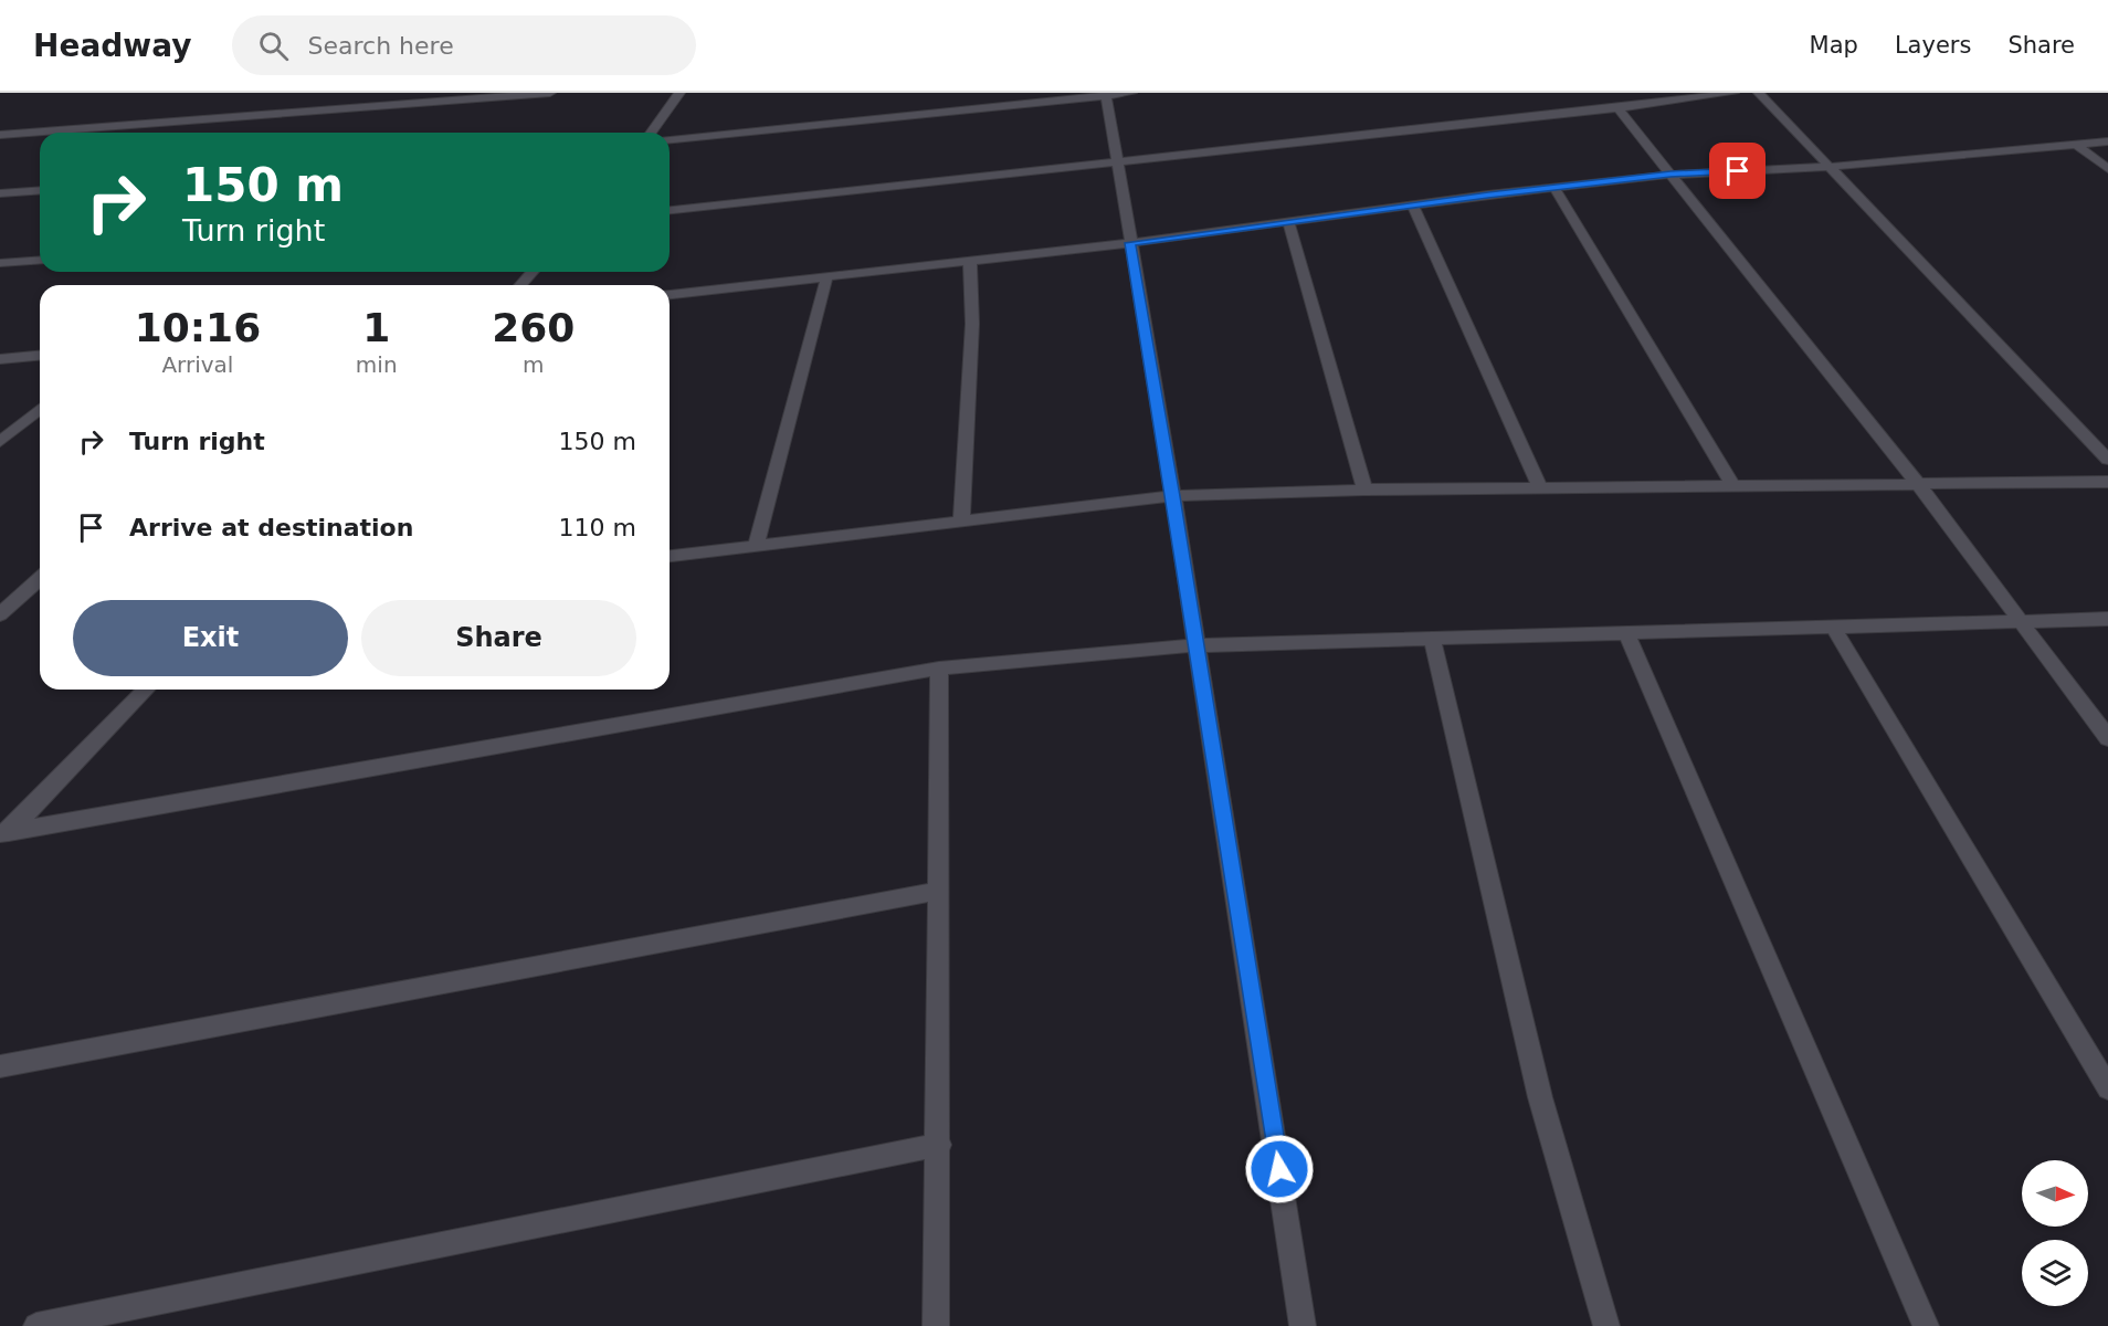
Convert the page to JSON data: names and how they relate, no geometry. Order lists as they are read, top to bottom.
{
  "north": "right",
  "page": {
    "header": "Headway",
    "search": "Search here",
    "nav": ["Map", "Layers", "Share"],
    "turn": ["150 m", "Turn right"],
    "eta": [
      "10:16",
      "Arrival",
      "1",
      "min",
      "260",
      "m"
    ],
    "list": [
      {
        "name": "Turn right",
        "value": "150 m"
      },
      {
        "name": "Arrive at destination",
        "value": "110 m"
      }
    ],
    "buttons": ["Exit", "Share"]
  }
}
